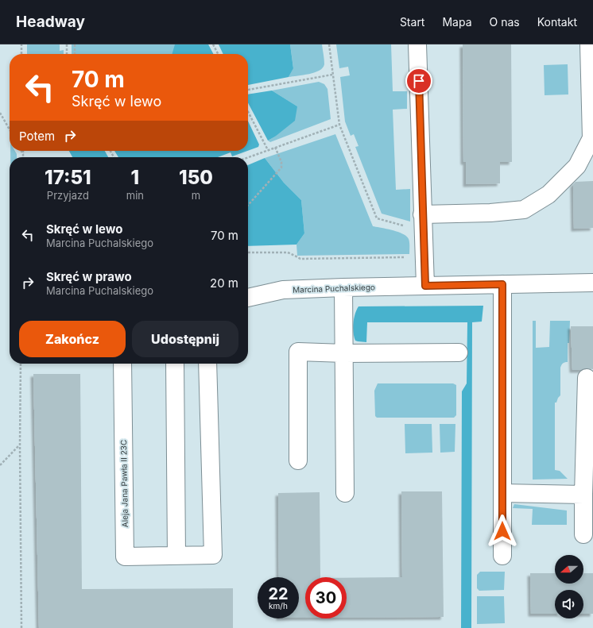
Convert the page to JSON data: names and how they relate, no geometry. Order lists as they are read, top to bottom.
{
  "streets": {
    "street": ["Marcina Puchalskiego", "Aleja Jana Pawła II 23C"]
  },
  "north": "left",
  "page": {
    "header": "Headway",
    "nav": [
      "Start",
      "Mapa",
      "O nas",
      "Kontakt"
    ],
    "turn": ["70 m", "Skręć w lewo"],
    "then": "Potem",
    "eta": [
      "17:51",
      "Przyjazd",
      "1",
      "min",
      "150",
      "m"
    ],
    "list": [
      {
        "name": "Skręć w lewo",
        "note": "Marcina Puchalskiego",
        "value": "70 m"
      },
      {
        "name": "Skręć w prawo",
        "note": "Marcina Puchalskiego",
        "value": "20 m"
      }
    ],
    "buttons": ["Zakończ", "Udostępnij"],
    "speed": "22 km/h",
    "limit": "30"
  }
}
